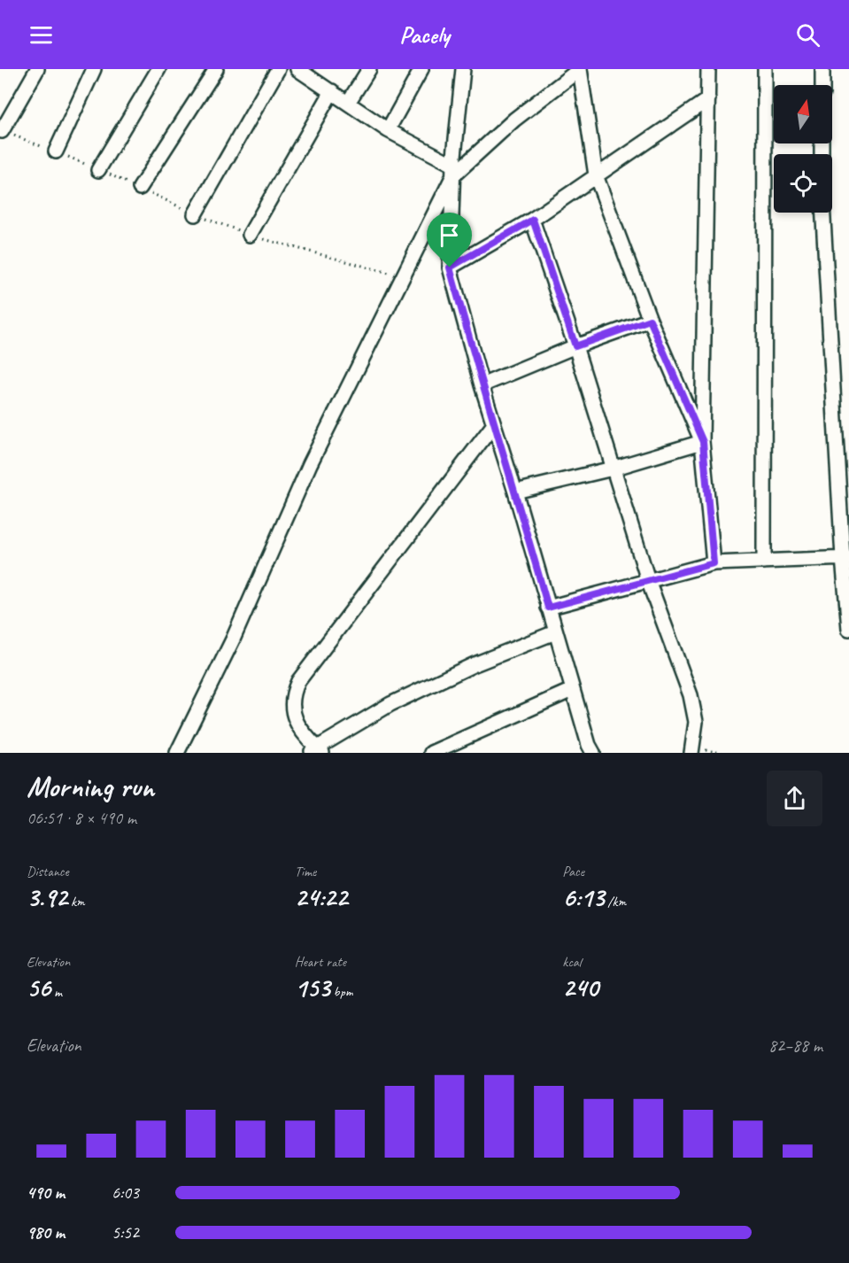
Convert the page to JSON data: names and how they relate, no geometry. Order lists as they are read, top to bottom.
{
  "north": "top",
  "page": {
    "header": "Pacely",
    "heading": ["Morning run", "06:51 · 8 × 490 m"],
    "stats": [
      ["Distance", "3.92 km"],
      ["Time", "24:22"],
      ["Pace", "6:13 /km"],
      ["Elevation", "56 m"],
      ["Heart rate", "153 bpm"],
      ["kcal", "240"]
    ],
    "chart": ["Elevation", "82–88 m"],
    "list": [
      {
        "name": "490 m",
        "note": "6:03"
      },
      {
        "name": "980 m",
        "note": "5:52"
      }
    ]
  }
}
